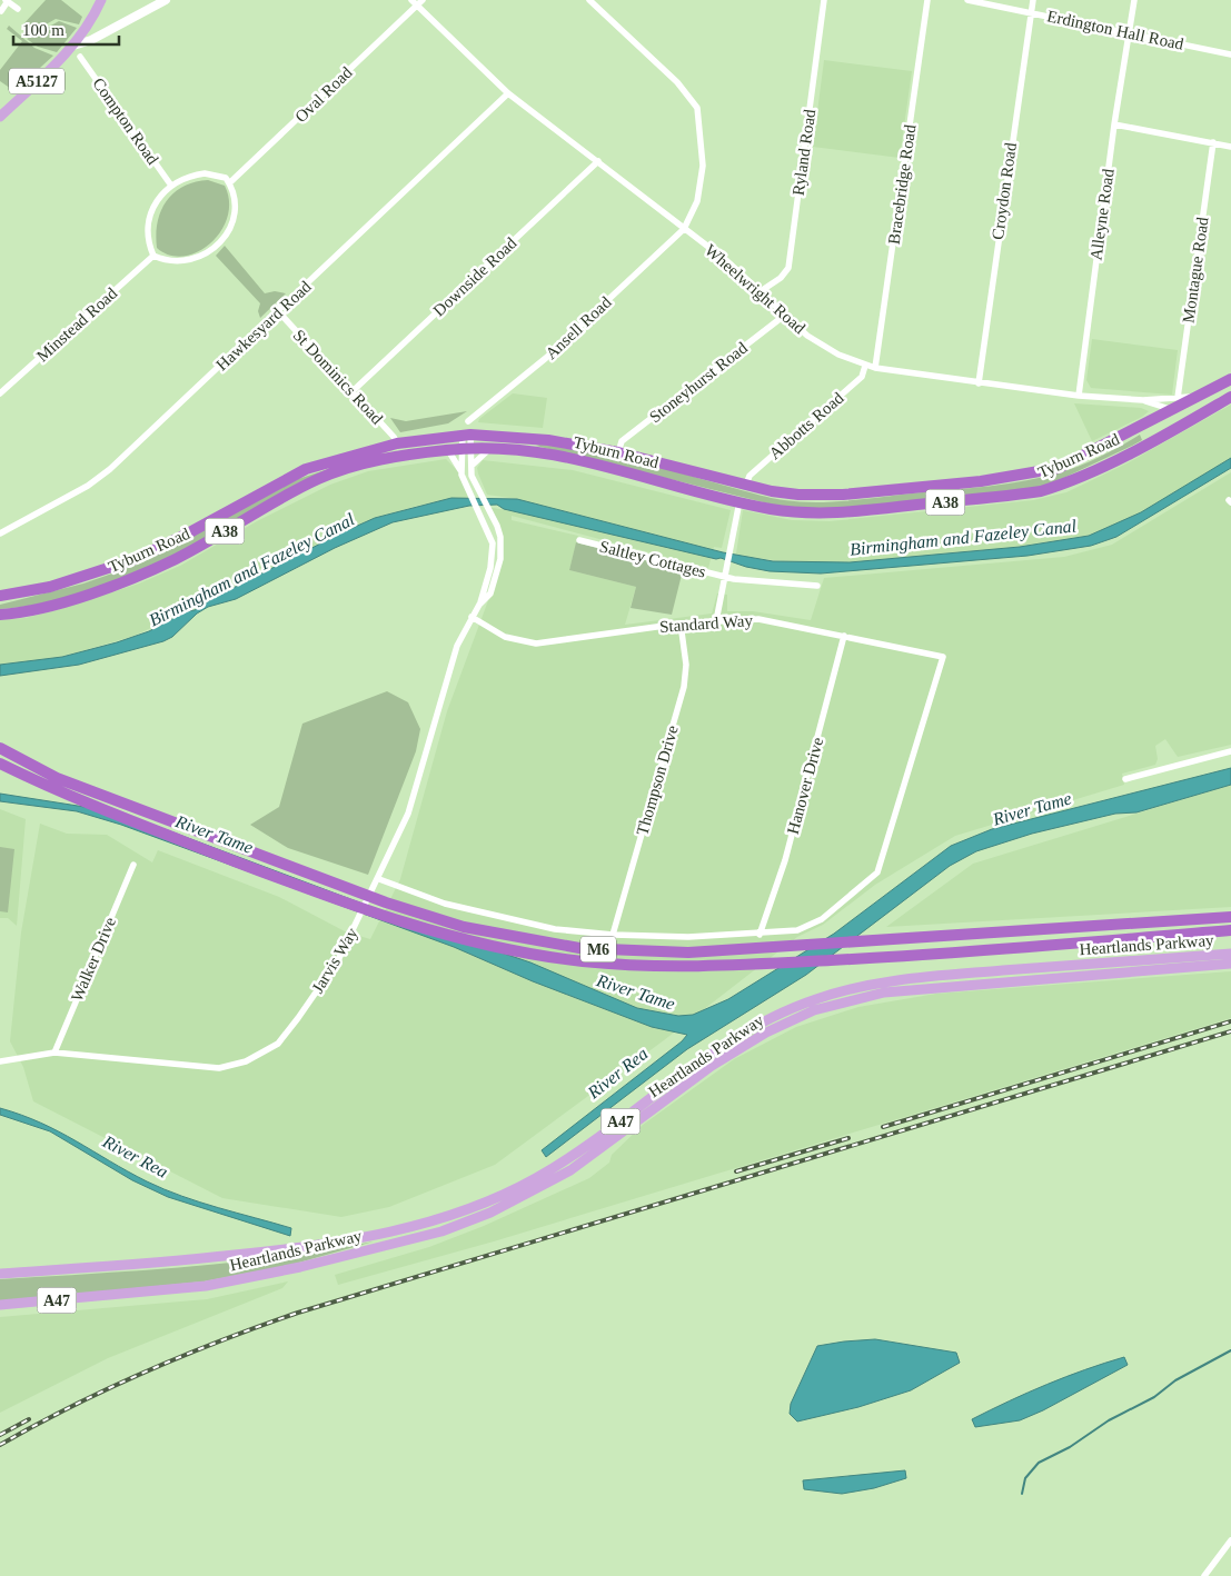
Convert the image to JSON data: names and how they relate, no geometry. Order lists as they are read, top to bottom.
{
  "streets": {
    "highway": ["Tyburn Road", "A38", "M6"],
    "main road": ["A5127", "Heartlands Parkway", "A47"],
    "street": [
      "Erdington Hall Road",
      "Oval Road",
      "Compton Road",
      "Ryland Road",
      "Bracebridge Road",
      "Croydon Road",
      "Alleyne Road",
      "Montague Road",
      "Downside Road",
      "Wheelwright Road",
      "Minstead Road",
      "Hawkesyard Road",
      "Ansell Road",
      "St Dominics Road",
      "Stoneyhurst Road",
      "Abbotts Road",
      "Saltley Cottages",
      "Standard Way",
      "Thompson Drive",
      "Hanover Drive",
      "Walker Drive",
      "Jarvis Way"
    ]
  },
  "crossings": [
    ["Erdington Hall Road", "Croydon Road"],
    ["Erdington Hall Road", "Alleyne Road"],
    ["Oval Road", "Compton Road"],
    ["Oval Road", "Wheelwright Road"],
    ["Oval Road", "Minstead Road"],
    ["Compton Road", "Minstead Road"],
    ["Ryland Road", "Wheelwright Road"],
    ["Bracebridge Road", "Wheelwright Road"],
    ["Croydon Road", "Wheelwright Road"],
    ["Alleyne Road", "Wheelwright Road"],
    ["Montague Road", "Wheelwright Road"],
    ["Montague Road", "Tyburn Road"],
    ["Downside Road", "Wheelwright Road"],
    ["Downside Road", "St Dominics Road"],
    ["Wheelwright Road", "Hawkesyard Road"],
    ["Wheelwright Road", "Ansell Road"],
    ["Wheelwright Road", "Stoneyhurst Road"],
    ["Wheelwright Road", "Abbotts Road"],
    ["Wheelwright Road", "Tyburn Road"],
    ["Hawkesyard Road", "St Dominics Road"],
    ["St Dominics Road", "Tyburn Road"],
    ["Stoneyhurst Road", "Tyburn Road"],
    ["Abbotts Road", "Tyburn Road"],
    ["Tyburn Road", "Saltley Cottages"],
    ["Tyburn Road", "Jarvis Way"],
    ["Standard Way", "Thompson Drive"],
    ["Standard Way", "Hanover Drive"],
    ["Standard Way", "Jarvis Way"],
    ["Walker Drive", "Jarvis Way"]
  ],
  "water": ["Birmingham and Fazeley Canal", "River Tame", "River Rea"],
  "scale_bar": "100 m"
}
